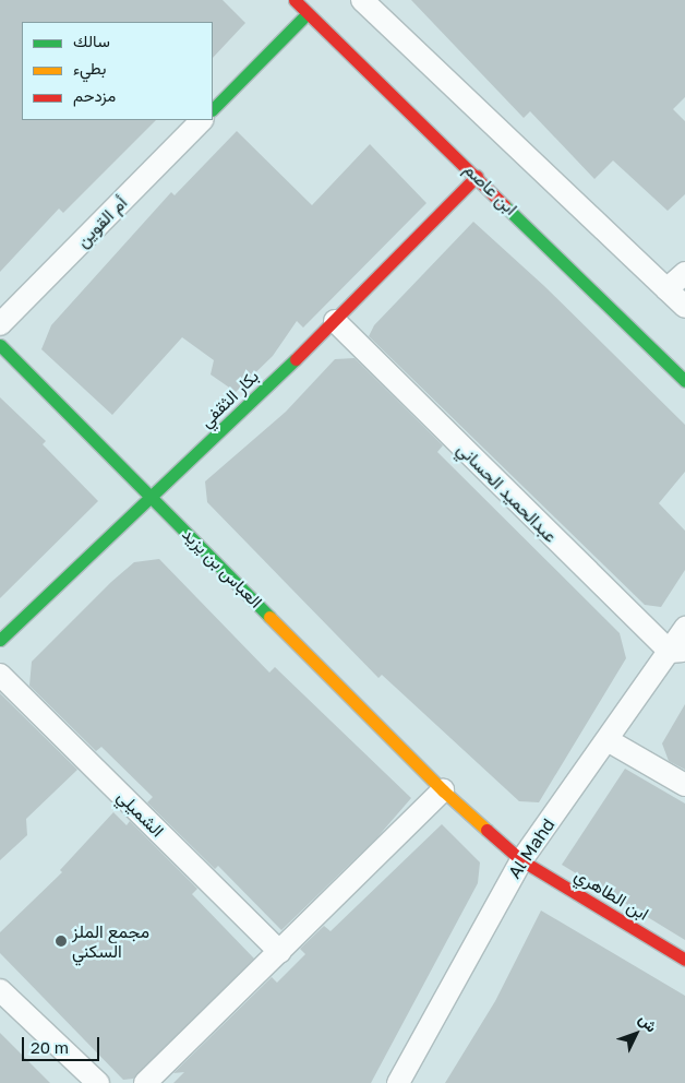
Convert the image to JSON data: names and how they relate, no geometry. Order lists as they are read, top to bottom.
{
  "streets": {
    "street": [
      "ابن عاصم",
      "أم القوين",
      "بكار الثقفي",
      "عبدالحميد الحساني",
      "العباس بن يزيد",
      "الشميلي",
      "Al Mahd",
      "ابن الطاهري"
    ]
  },
  "crossings": [
    ["ابن عاصم", "بكار الثقفي"],
    ["بكار الثقفي", "عبدالحميد الحساني"],
    ["بكار الثقفي", "العباس بن يزيد"],
    ["عبدالحميد الحساني", "Al Mahd"],
    ["العباس بن يزيد", "Al Mahd"],
    ["العباس بن يزيد", "ابن الطاهري"],
    ["Al Mahd", "ابن الطاهري"]
  ],
  "places": ["مجمع الملز السكني"],
  "legend": ["سالك", "بطيء", "مزدحم"],
  "scale_bar": "20 m",
  "north": "top right"
}
